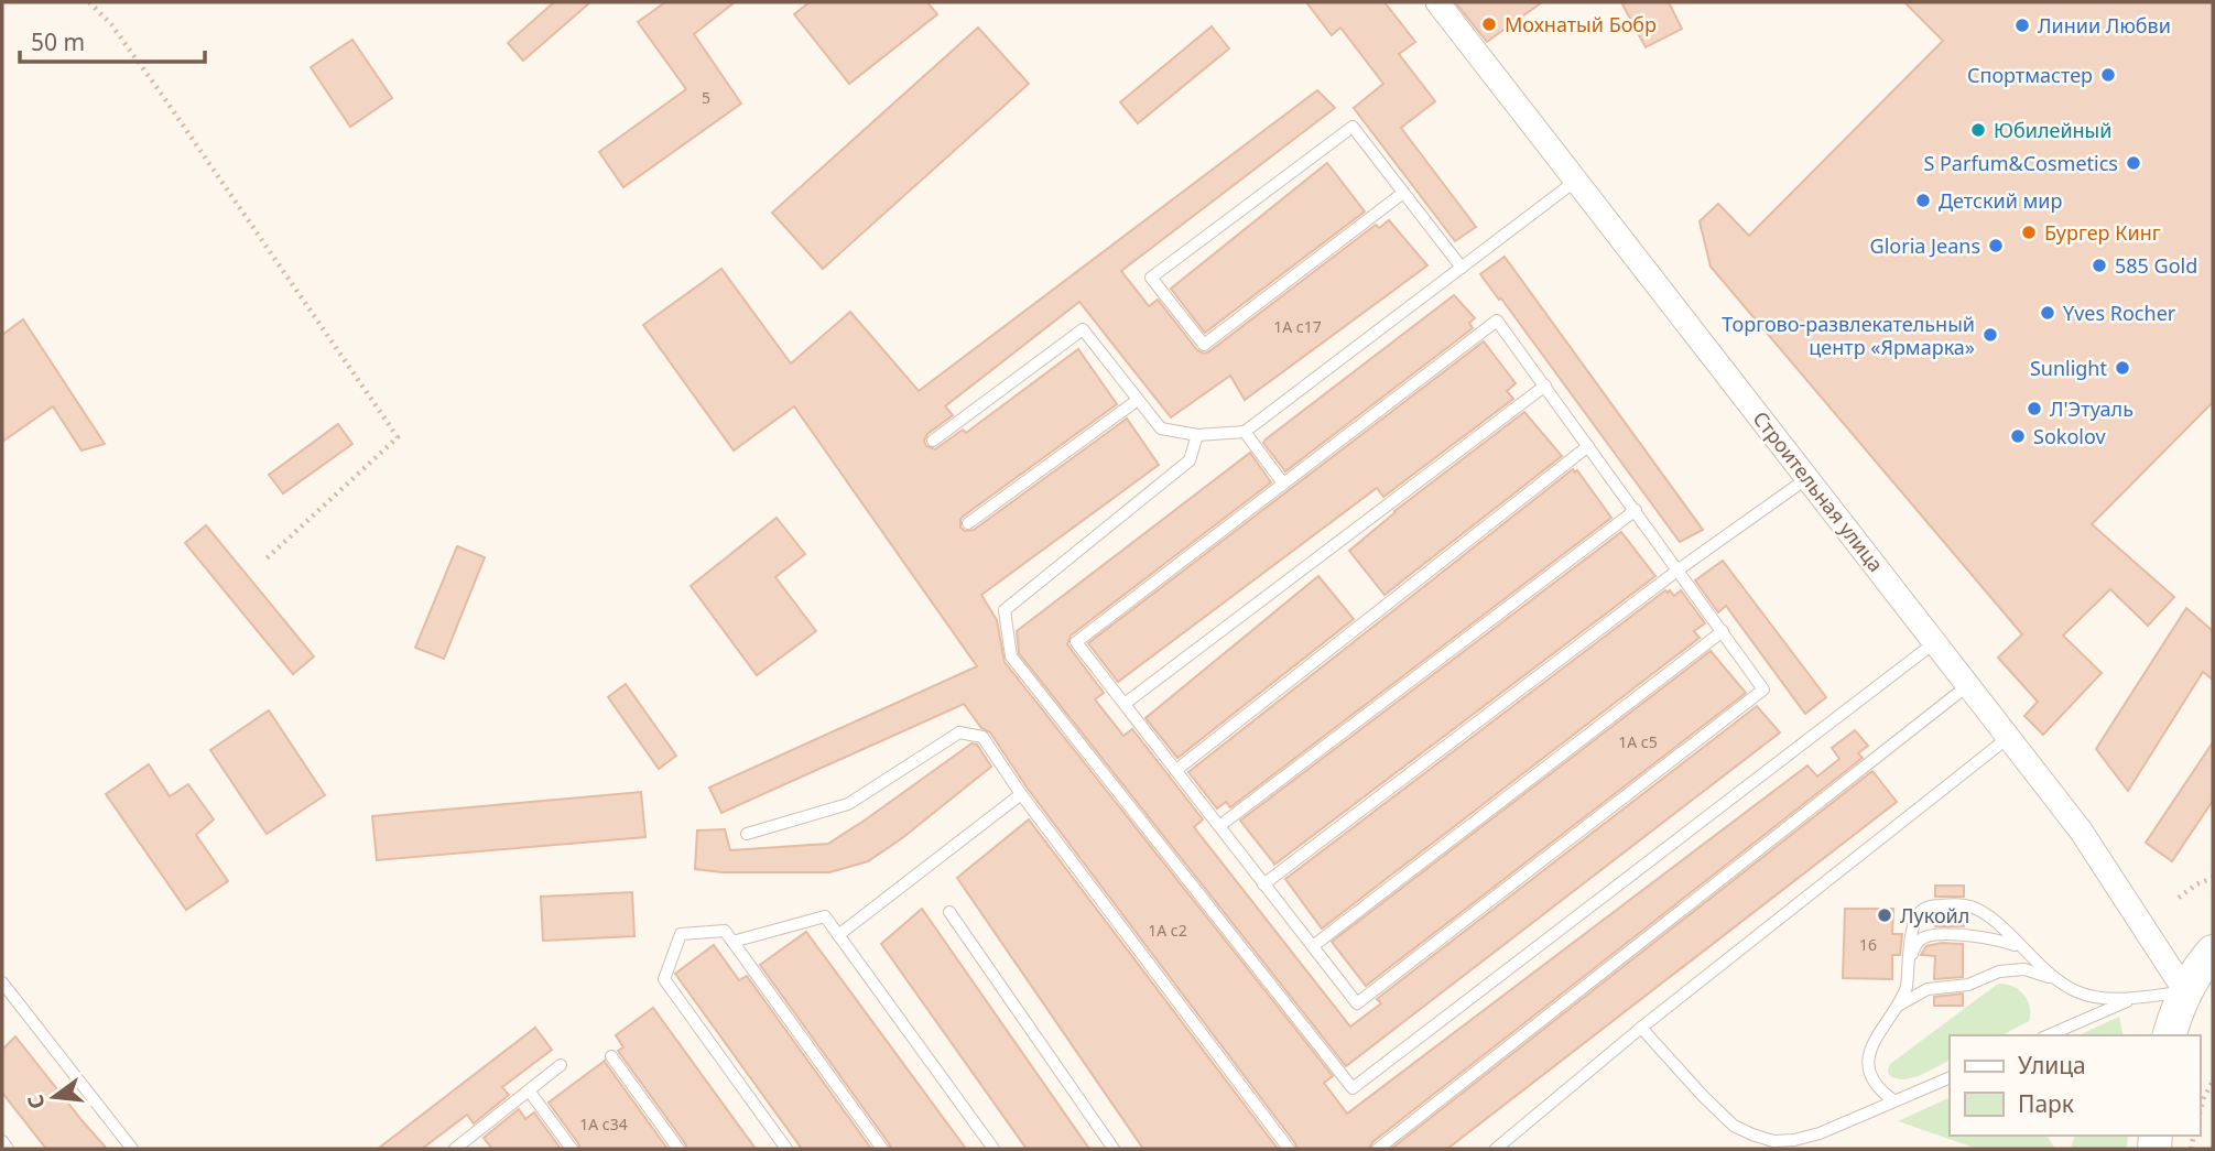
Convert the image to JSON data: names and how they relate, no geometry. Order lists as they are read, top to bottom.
{
  "streets": {
    "street": ["Строительная улица"]
  },
  "places": [
    "Мохнатый Бобр",
    "Линии Любви",
    "Спортмастер",
    "Юбилейный",
    "S Parfum&Cosmetics",
    "Детский мир",
    "Бургер Кинг",
    "Gloria Jeans",
    "585 Gold",
    "Yves Rocher",
    "Торгово-развлекательный центр «Ярмарка»",
    "Sunlight",
    "Л'Этуаль",
    "Sokolov",
    "Лукойл"
  ],
  "house_numbers": [
    "5",
    "1А с17",
    "1А с5",
    "1А с2",
    "16",
    "1А с34"
  ],
  "legend": ["Улица", "Парк"],
  "scale_bar": "50 m",
  "north": "left"
}
